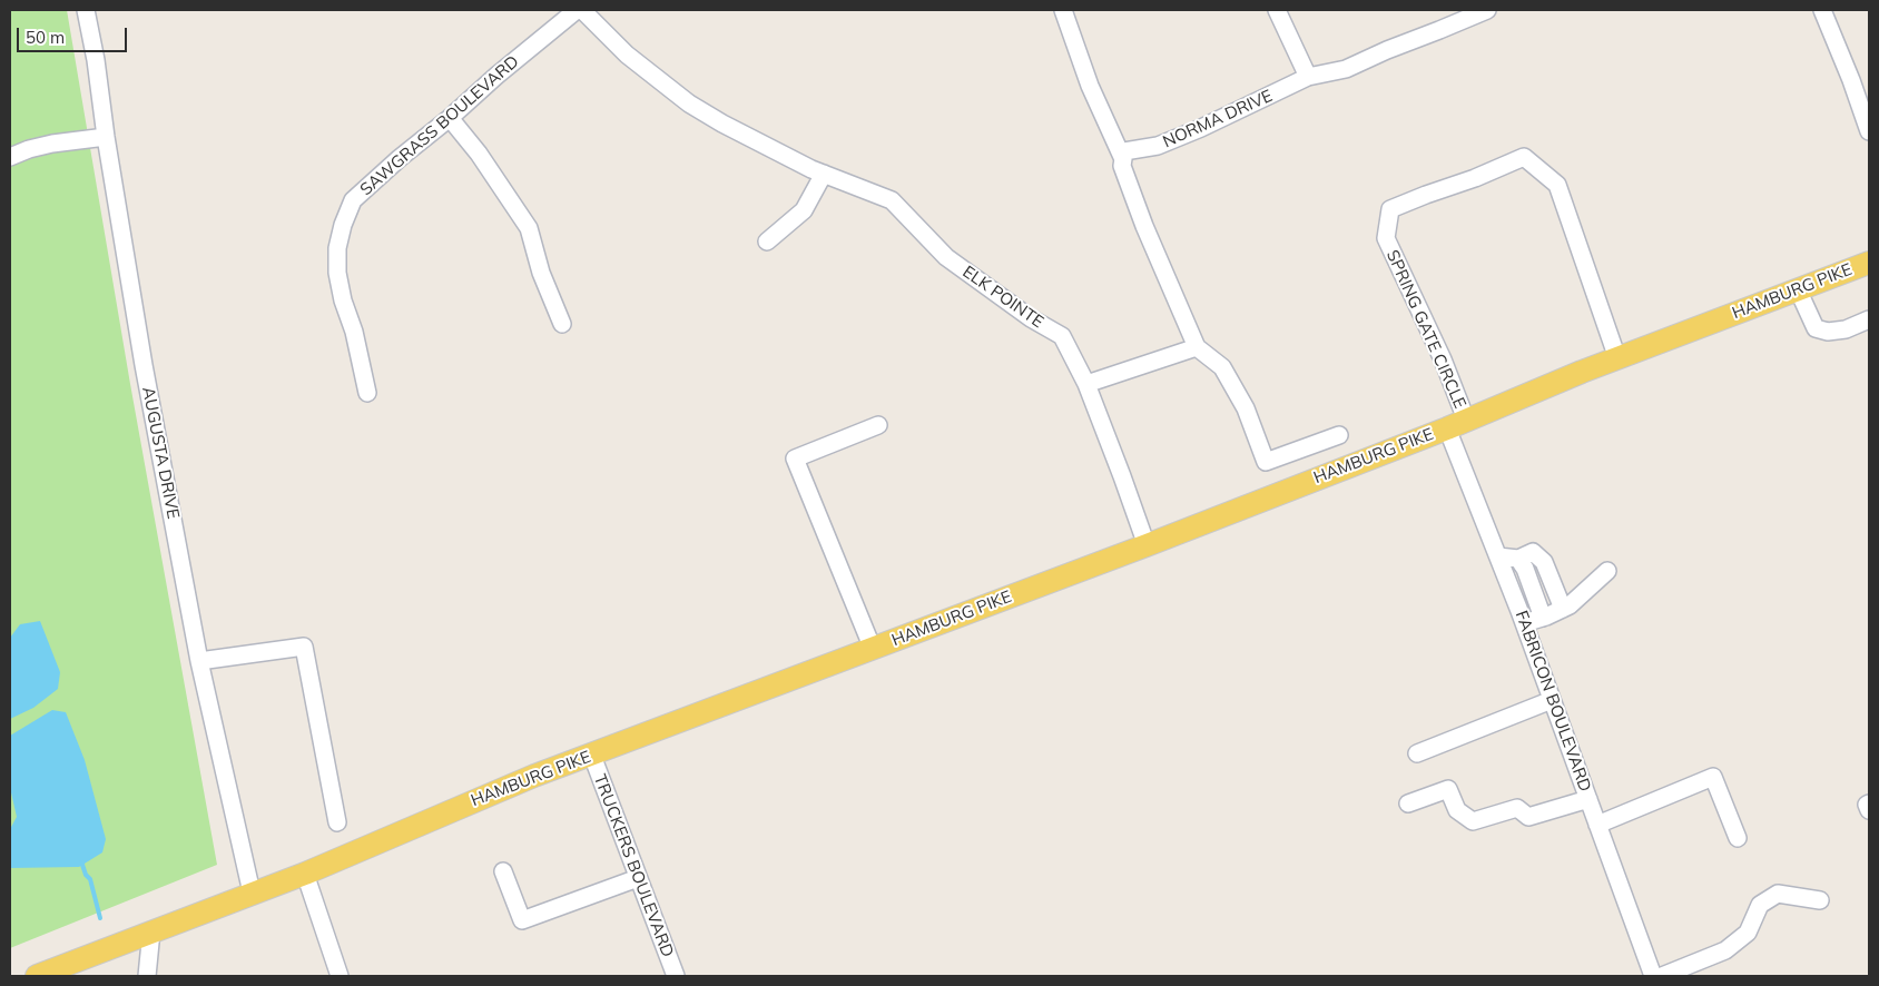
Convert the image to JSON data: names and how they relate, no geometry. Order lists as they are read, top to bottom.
{
  "streets": {
    "main road": ["HAMBURG PIKE"],
    "street": [
      "NORMA DRIVE",
      "SAWGRASS BOULEVARD",
      "ELK POINTE",
      "SPRING GATE CIRCLE",
      "AUGUSTA DRIVE",
      "FABRICON BOULEVARD",
      "TRUCKERS BOULEVARD"
    ]
  },
  "crossings": [
    ["HAMBURG PIKE", "ELK POINTE"],
    ["HAMBURG PIKE", "SPRING GATE CIRCLE"],
    ["HAMBURG PIKE", "AUGUSTA DRIVE"],
    ["HAMBURG PIKE", "FABRICON BOULEVARD"],
    ["HAMBURG PIKE", "TRUCKERS BOULEVARD"],
    ["SPRING GATE CIRCLE", "FABRICON BOULEVARD"]
  ],
  "scale_bar": "50 m"
}
